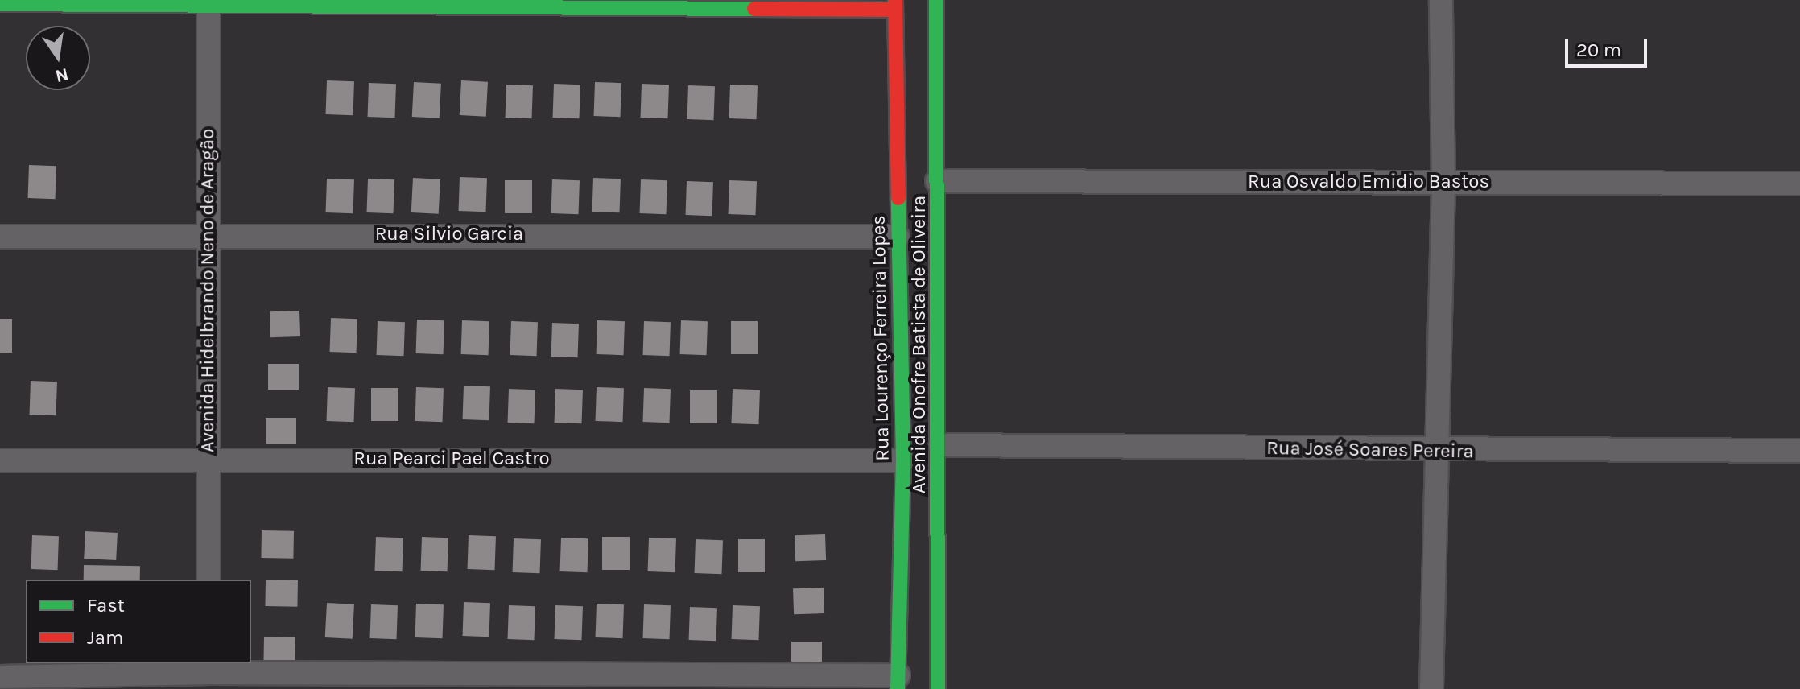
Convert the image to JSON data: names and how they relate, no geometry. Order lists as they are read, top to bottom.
{
  "streets": {
    "street": [
      "Rua Osvaldo Emidio Bastos",
      "Rua Silvio Garcia",
      "Avenida Hidelbrando Neno de Aragão",
      "Rua Lourenço Ferreira Lopes",
      "Avenida Onofre Batista de Oliveira",
      "Rua José Soares Pereira",
      "Rua Pearci Pael Castro"
    ]
  },
  "crossings": [
    ["Rua Osvaldo Emidio Bastos", "Avenida Onofre Batista de Oliveira"],
    ["Rua Silvio Garcia", "Avenida Hidelbrando Neno de Aragão"],
    ["Rua Silvio Garcia", "Rua Lourenço Ferreira Lopes"],
    ["Avenida Hidelbrando Neno de Aragão", "Rua Pearci Pael Castro"],
    ["Rua Lourenço Ferreira Lopes", "Rua Pearci Pael Castro"],
    ["Avenida Onofre Batista de Oliveira", "Rua José Soares Pereira"]
  ],
  "legend": ["Fast", "Jam"],
  "scale_bar": "20 m",
  "north": "bottom"
}
